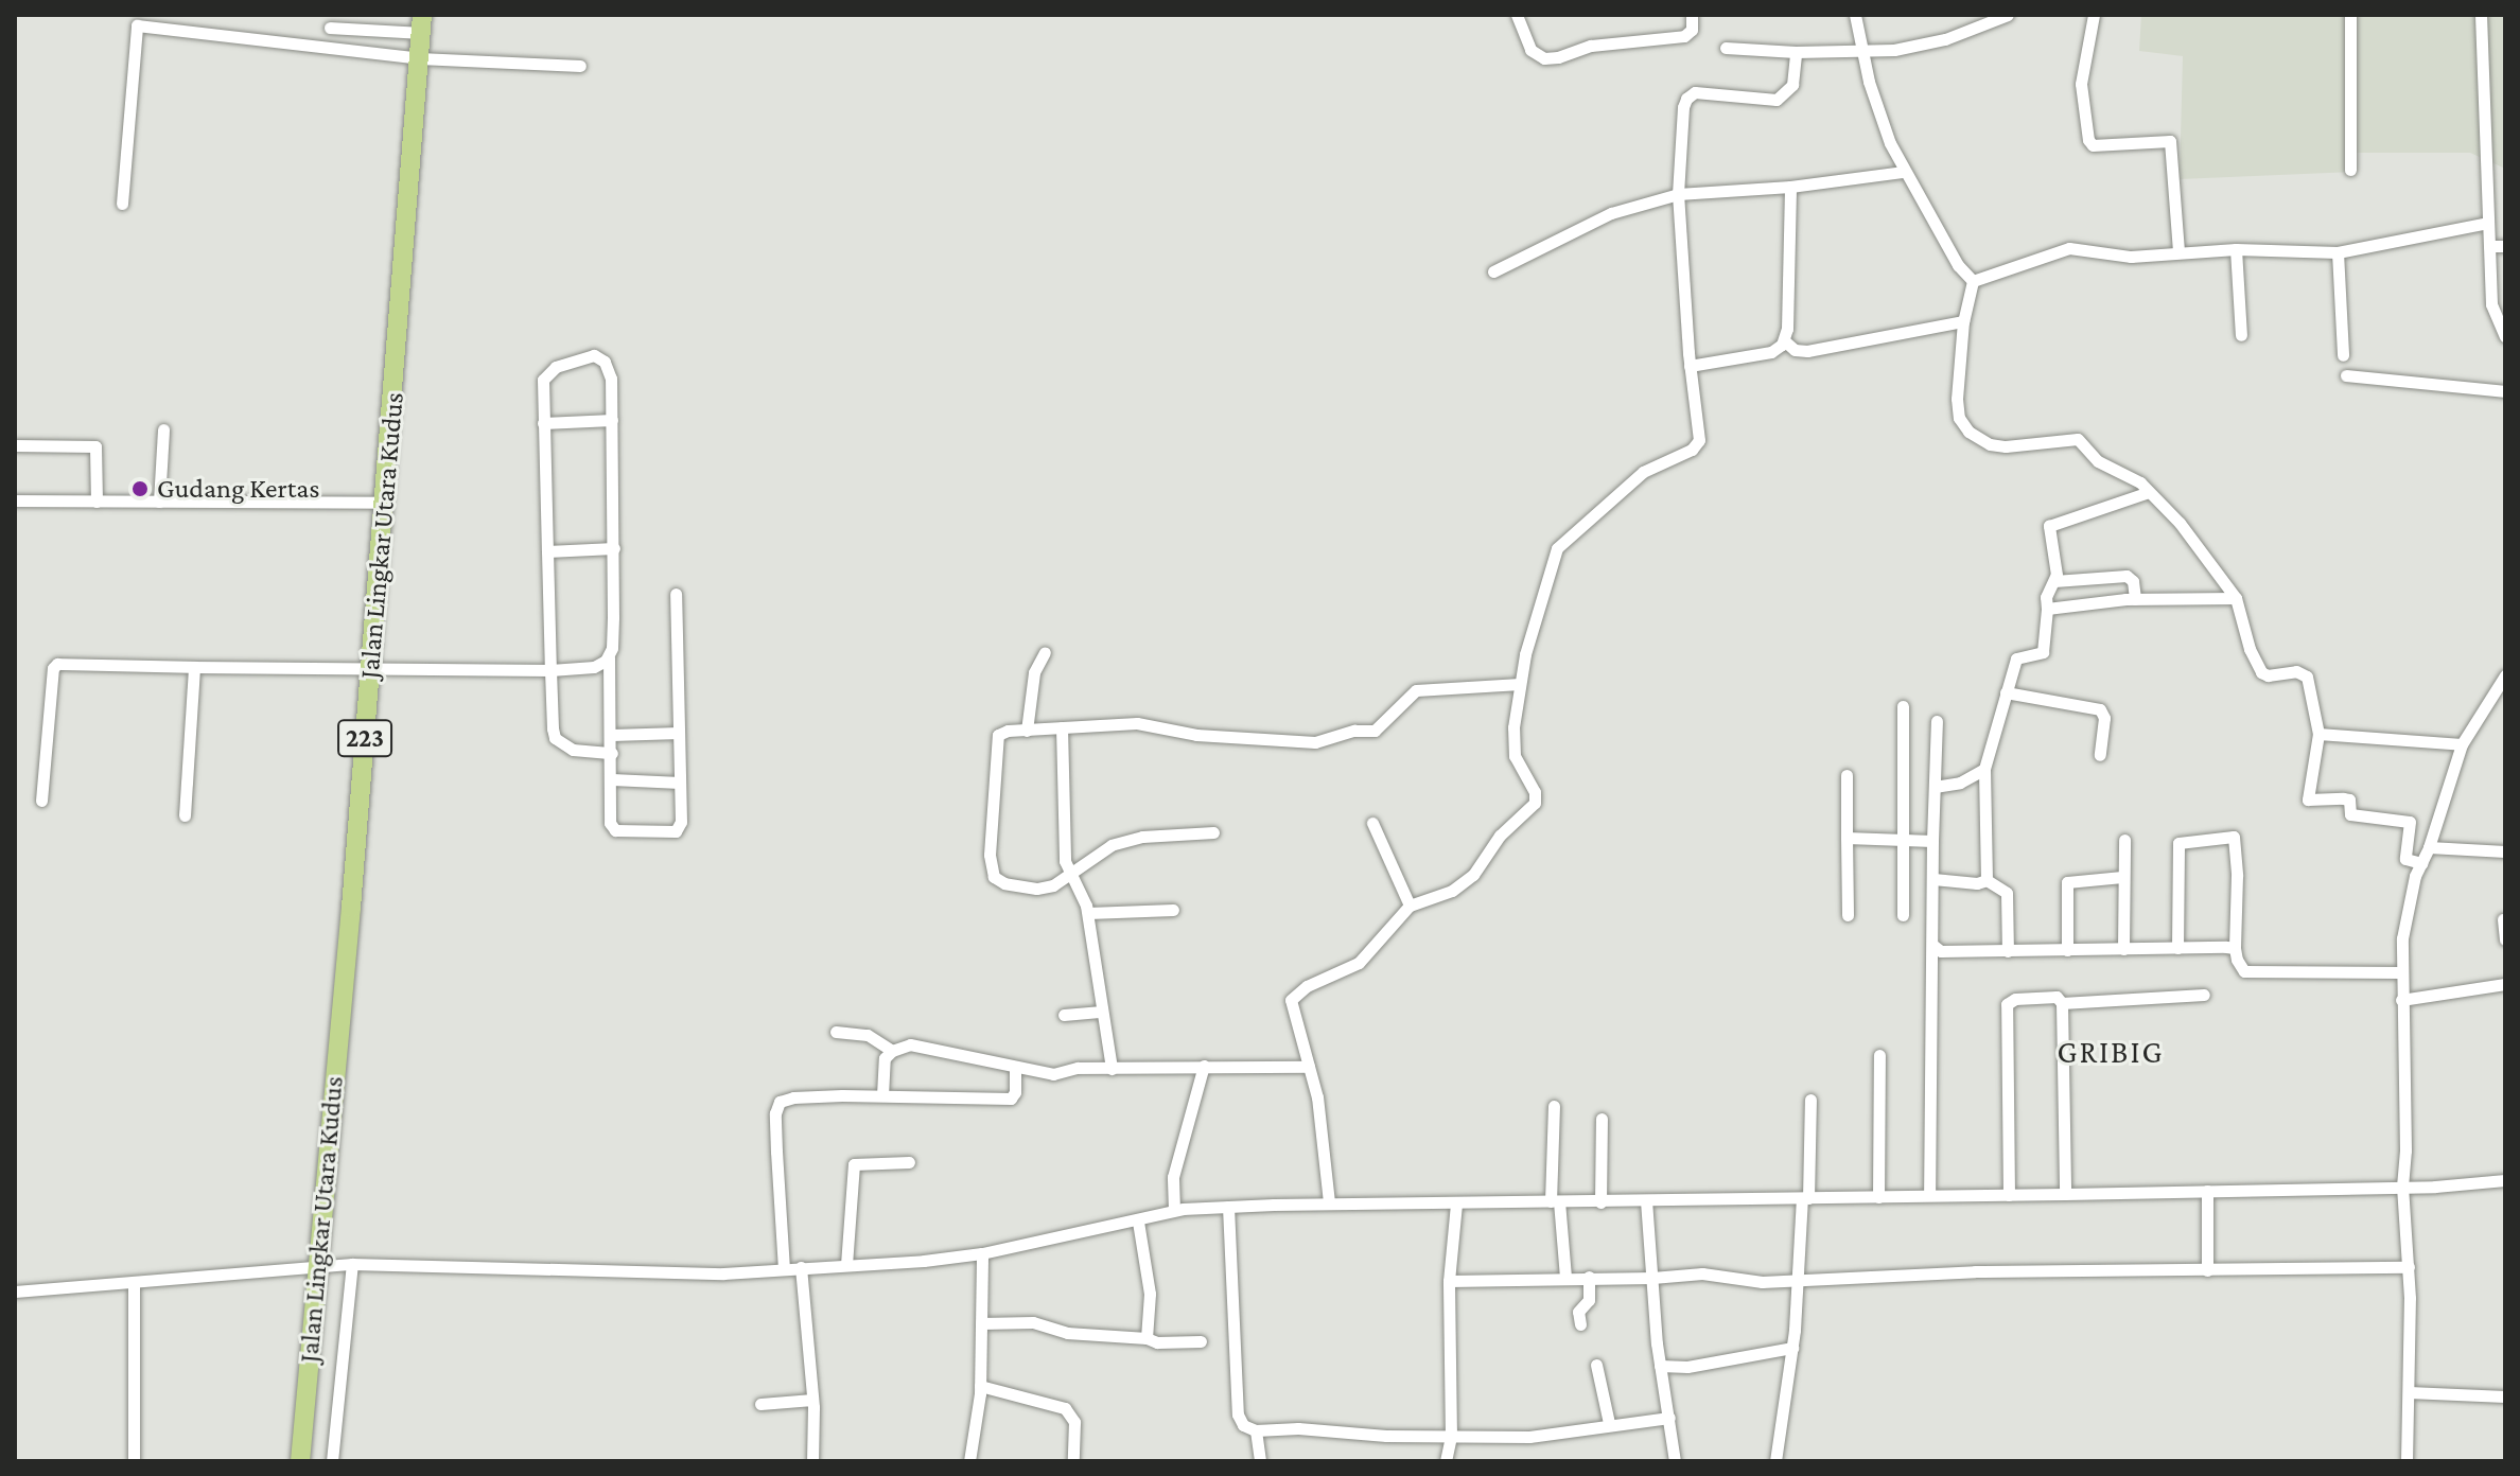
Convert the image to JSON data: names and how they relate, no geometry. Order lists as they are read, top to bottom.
{
  "streets": {
    "main road": ["Jalan Lingkar Utara Kudus", "223"]
  },
  "districts": ["GRIBIG"],
  "places": ["Gudang Kertas"]
}
